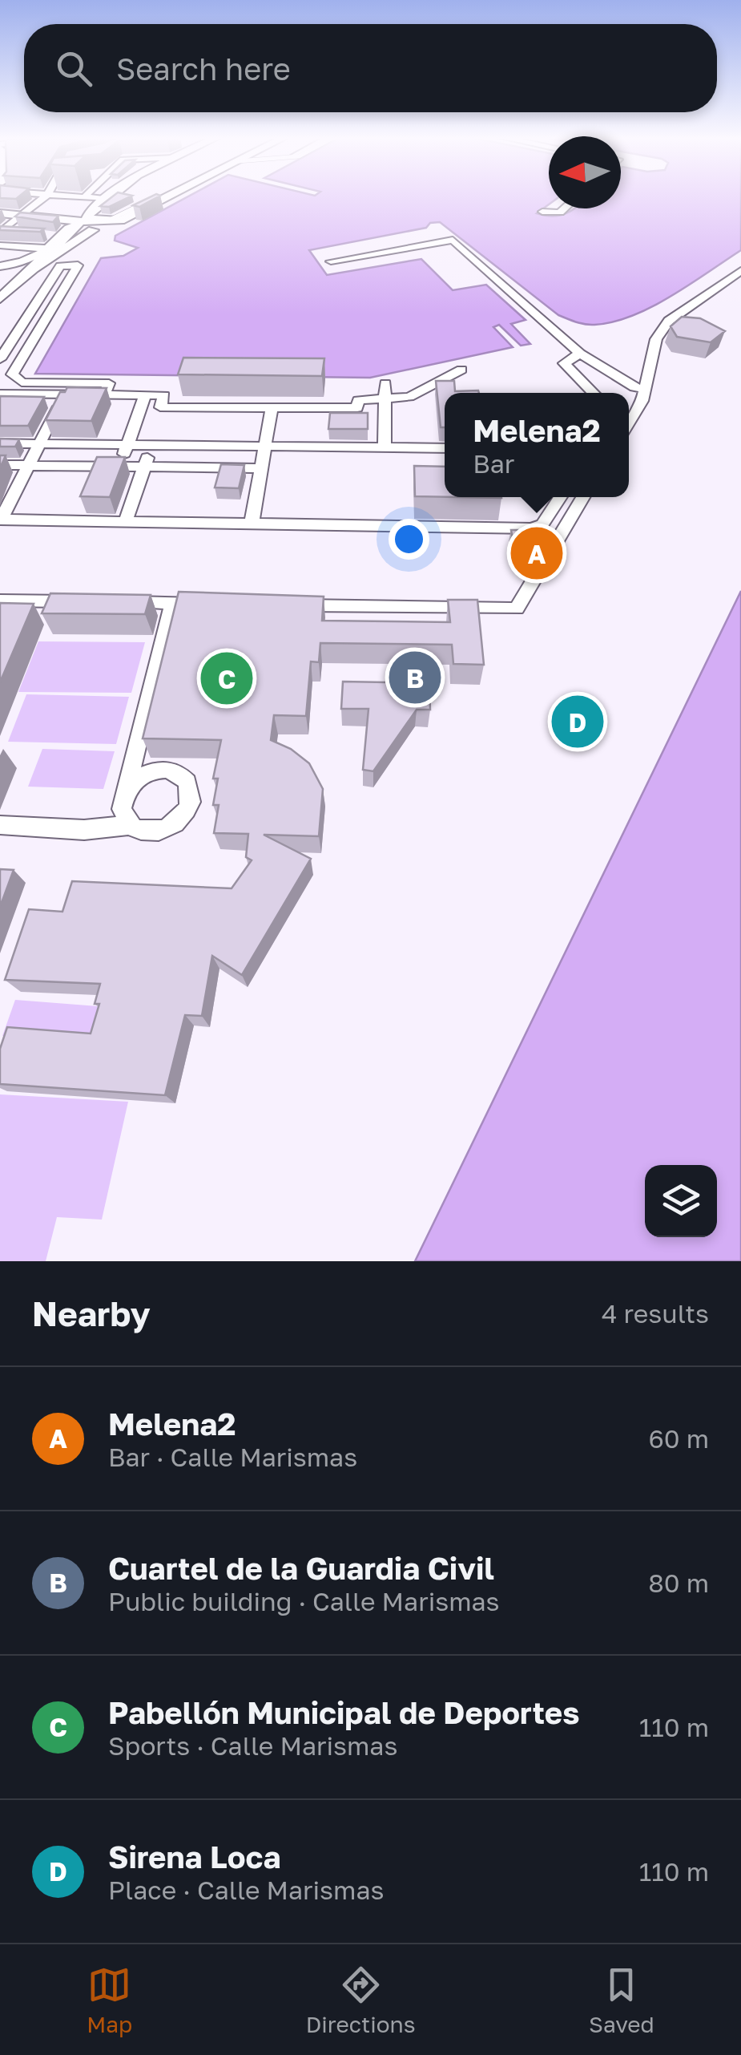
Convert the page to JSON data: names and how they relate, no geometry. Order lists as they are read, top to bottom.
{
  "north": "left",
  "page": {
    "search": "Search here",
    "popup": ["Melena2", "Bar"],
    "pins": [
      "A",
      "B",
      "C",
      "D"
    ],
    "heading": ["Nearby", "4 results"],
    "list": [
      {
        "mark": "A",
        "name": "Melena2",
        "note": "Bar · Calle Marismas",
        "value": "60 m"
      },
      {
        "mark": "B",
        "name": "Cuartel de la Guardia Civil",
        "note": "Public building · Calle Marismas",
        "value": "80 m"
      },
      {
        "mark": "C",
        "name": "Pabellón Municipal de Deportes",
        "note": "Sports · Calle Marismas",
        "value": "110 m"
      },
      {
        "mark": "D",
        "name": "Sirena Loca",
        "note": "Place · Calle Marismas",
        "value": "110 m"
      }
    ],
    "nav": ["Map", "Directions", "Saved"]
  }
}
